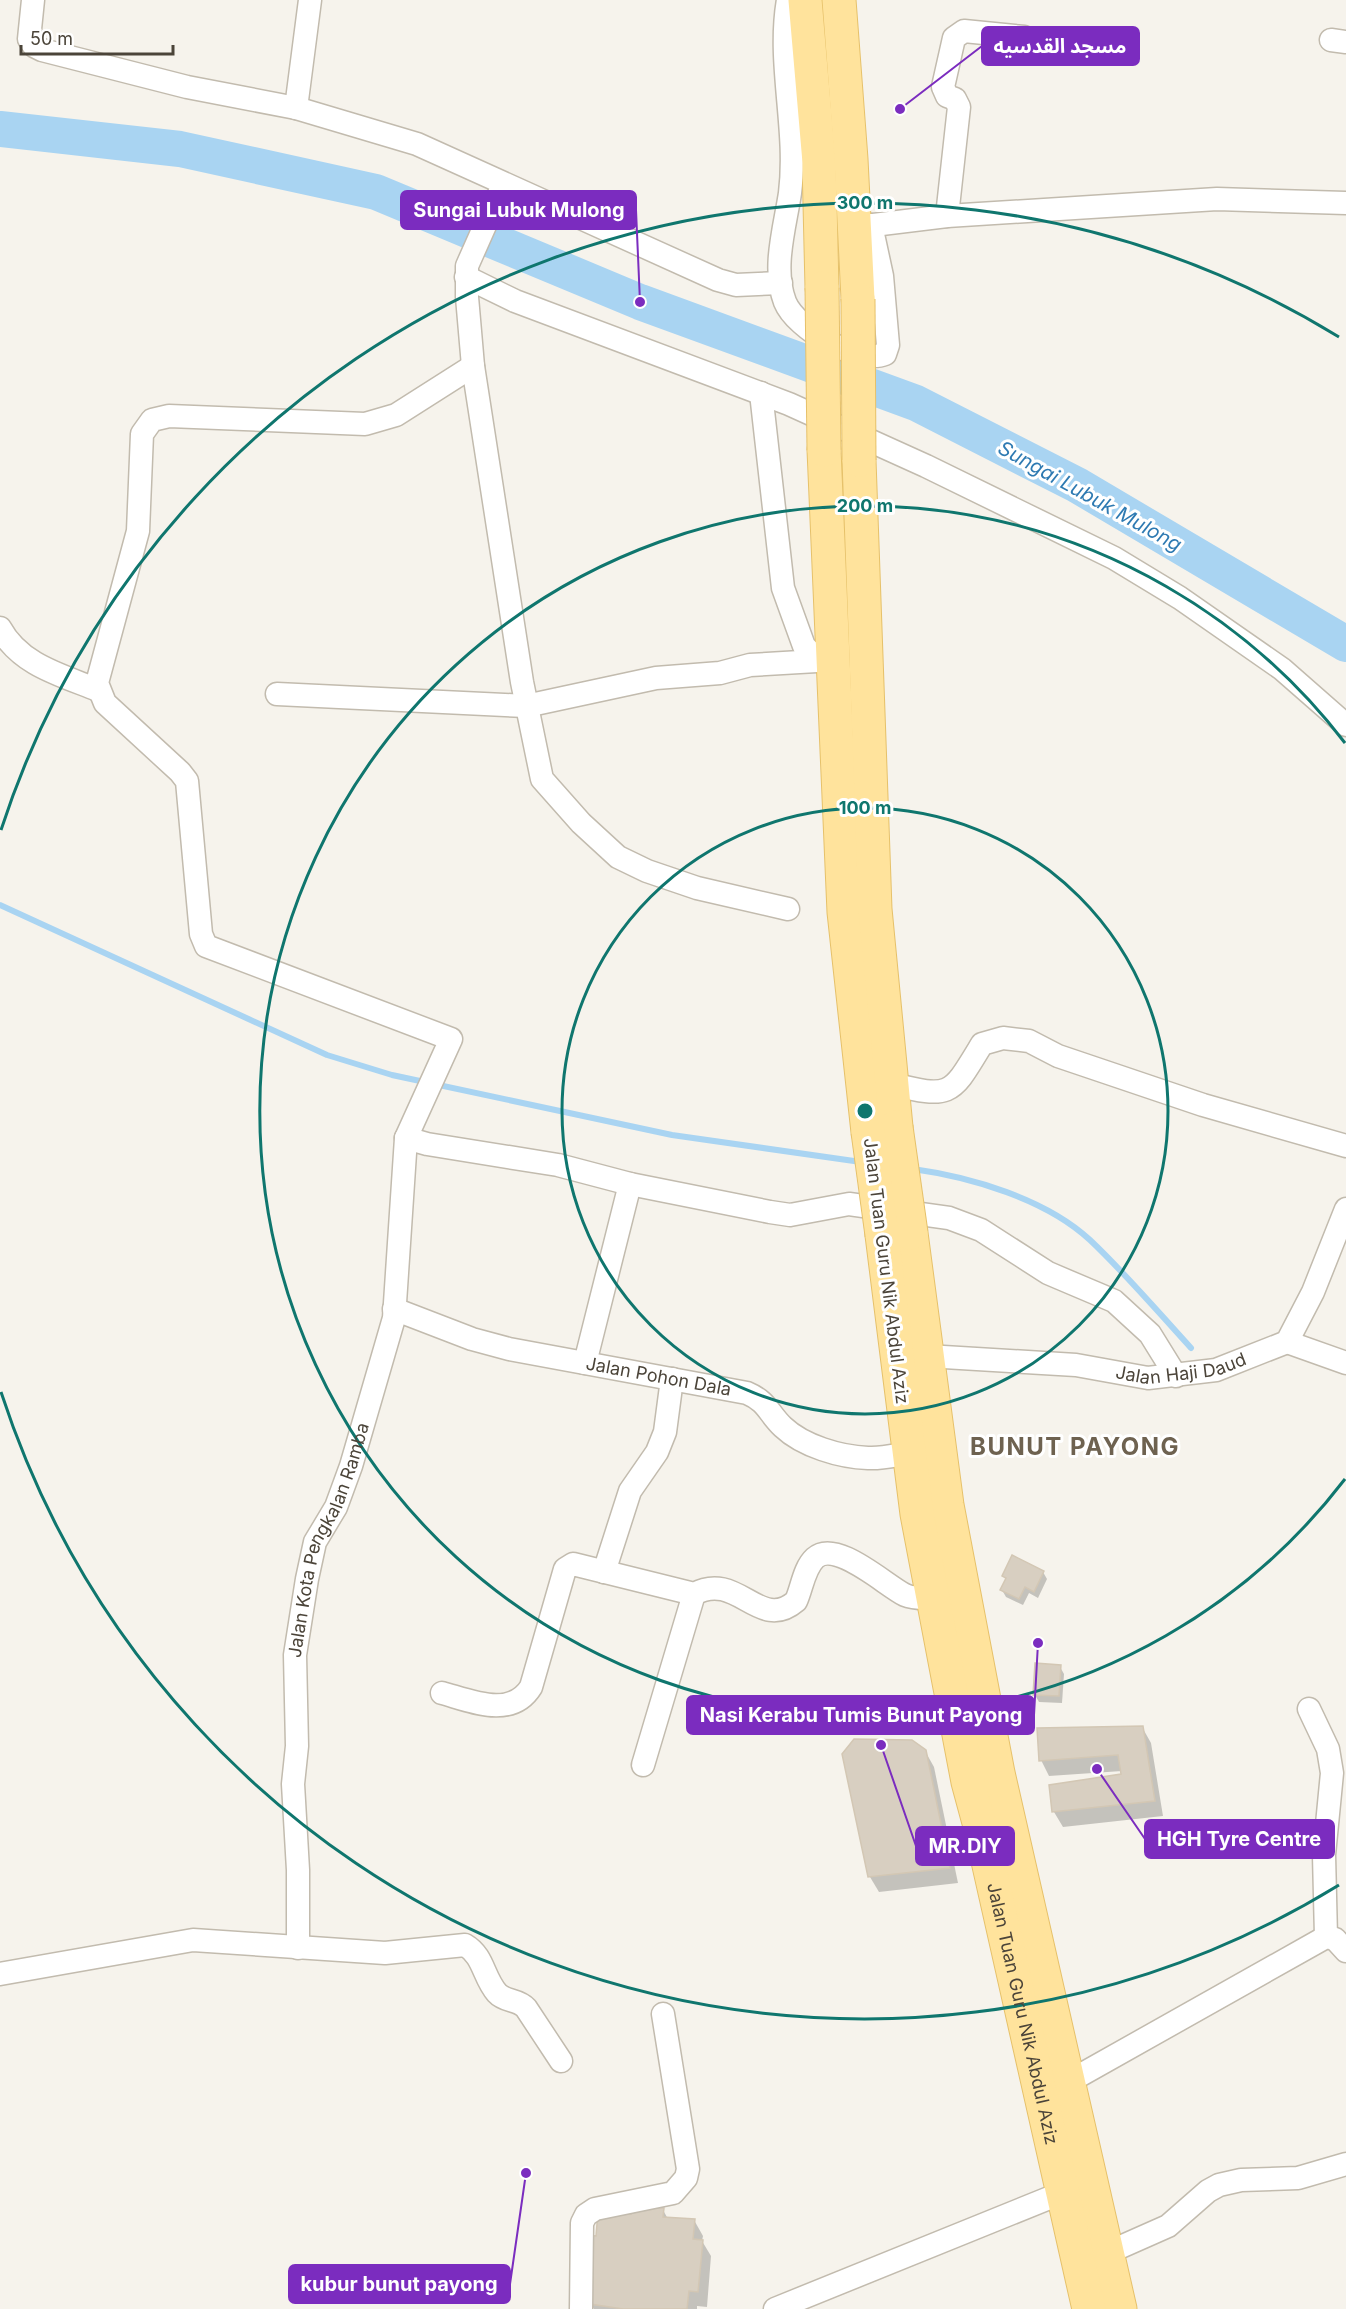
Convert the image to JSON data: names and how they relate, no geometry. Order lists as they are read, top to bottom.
{
  "streets": {
    "main road": ["Jalan Tuan Guru Nik Abdul Aziz"],
    "street": ["Jalan Haji Daud", "Jalan Pohon Dala", "Jalan Kota Pengkalan Ramba"]
  },
  "crossings": [
    ["Jalan Tuan Guru Nik Abdul Aziz", "Jalan Haji Daud"],
    ["Jalan Tuan Guru Nik Abdul Aziz", "Jalan Pohon Dala"],
    ["Jalan Pohon Dala", "Jalan Kota Pengkalan Ramba"]
  ],
  "districts": ["BUNUT PAYONG"],
  "water": ["Sungai Lubuk Mulong"],
  "places": [
    "مسجد القدسيه",
    "Sungai Lubuk Mulong",
    "Nasi Kerabu Tumis Bunut Payong",
    "MR.DIY",
    "HGH Tyre Centre",
    "kubur bunut payong"
  ],
  "scale_bar": "50 m",
  "rings": ["300 m", "200 m", "100 m"]
}
